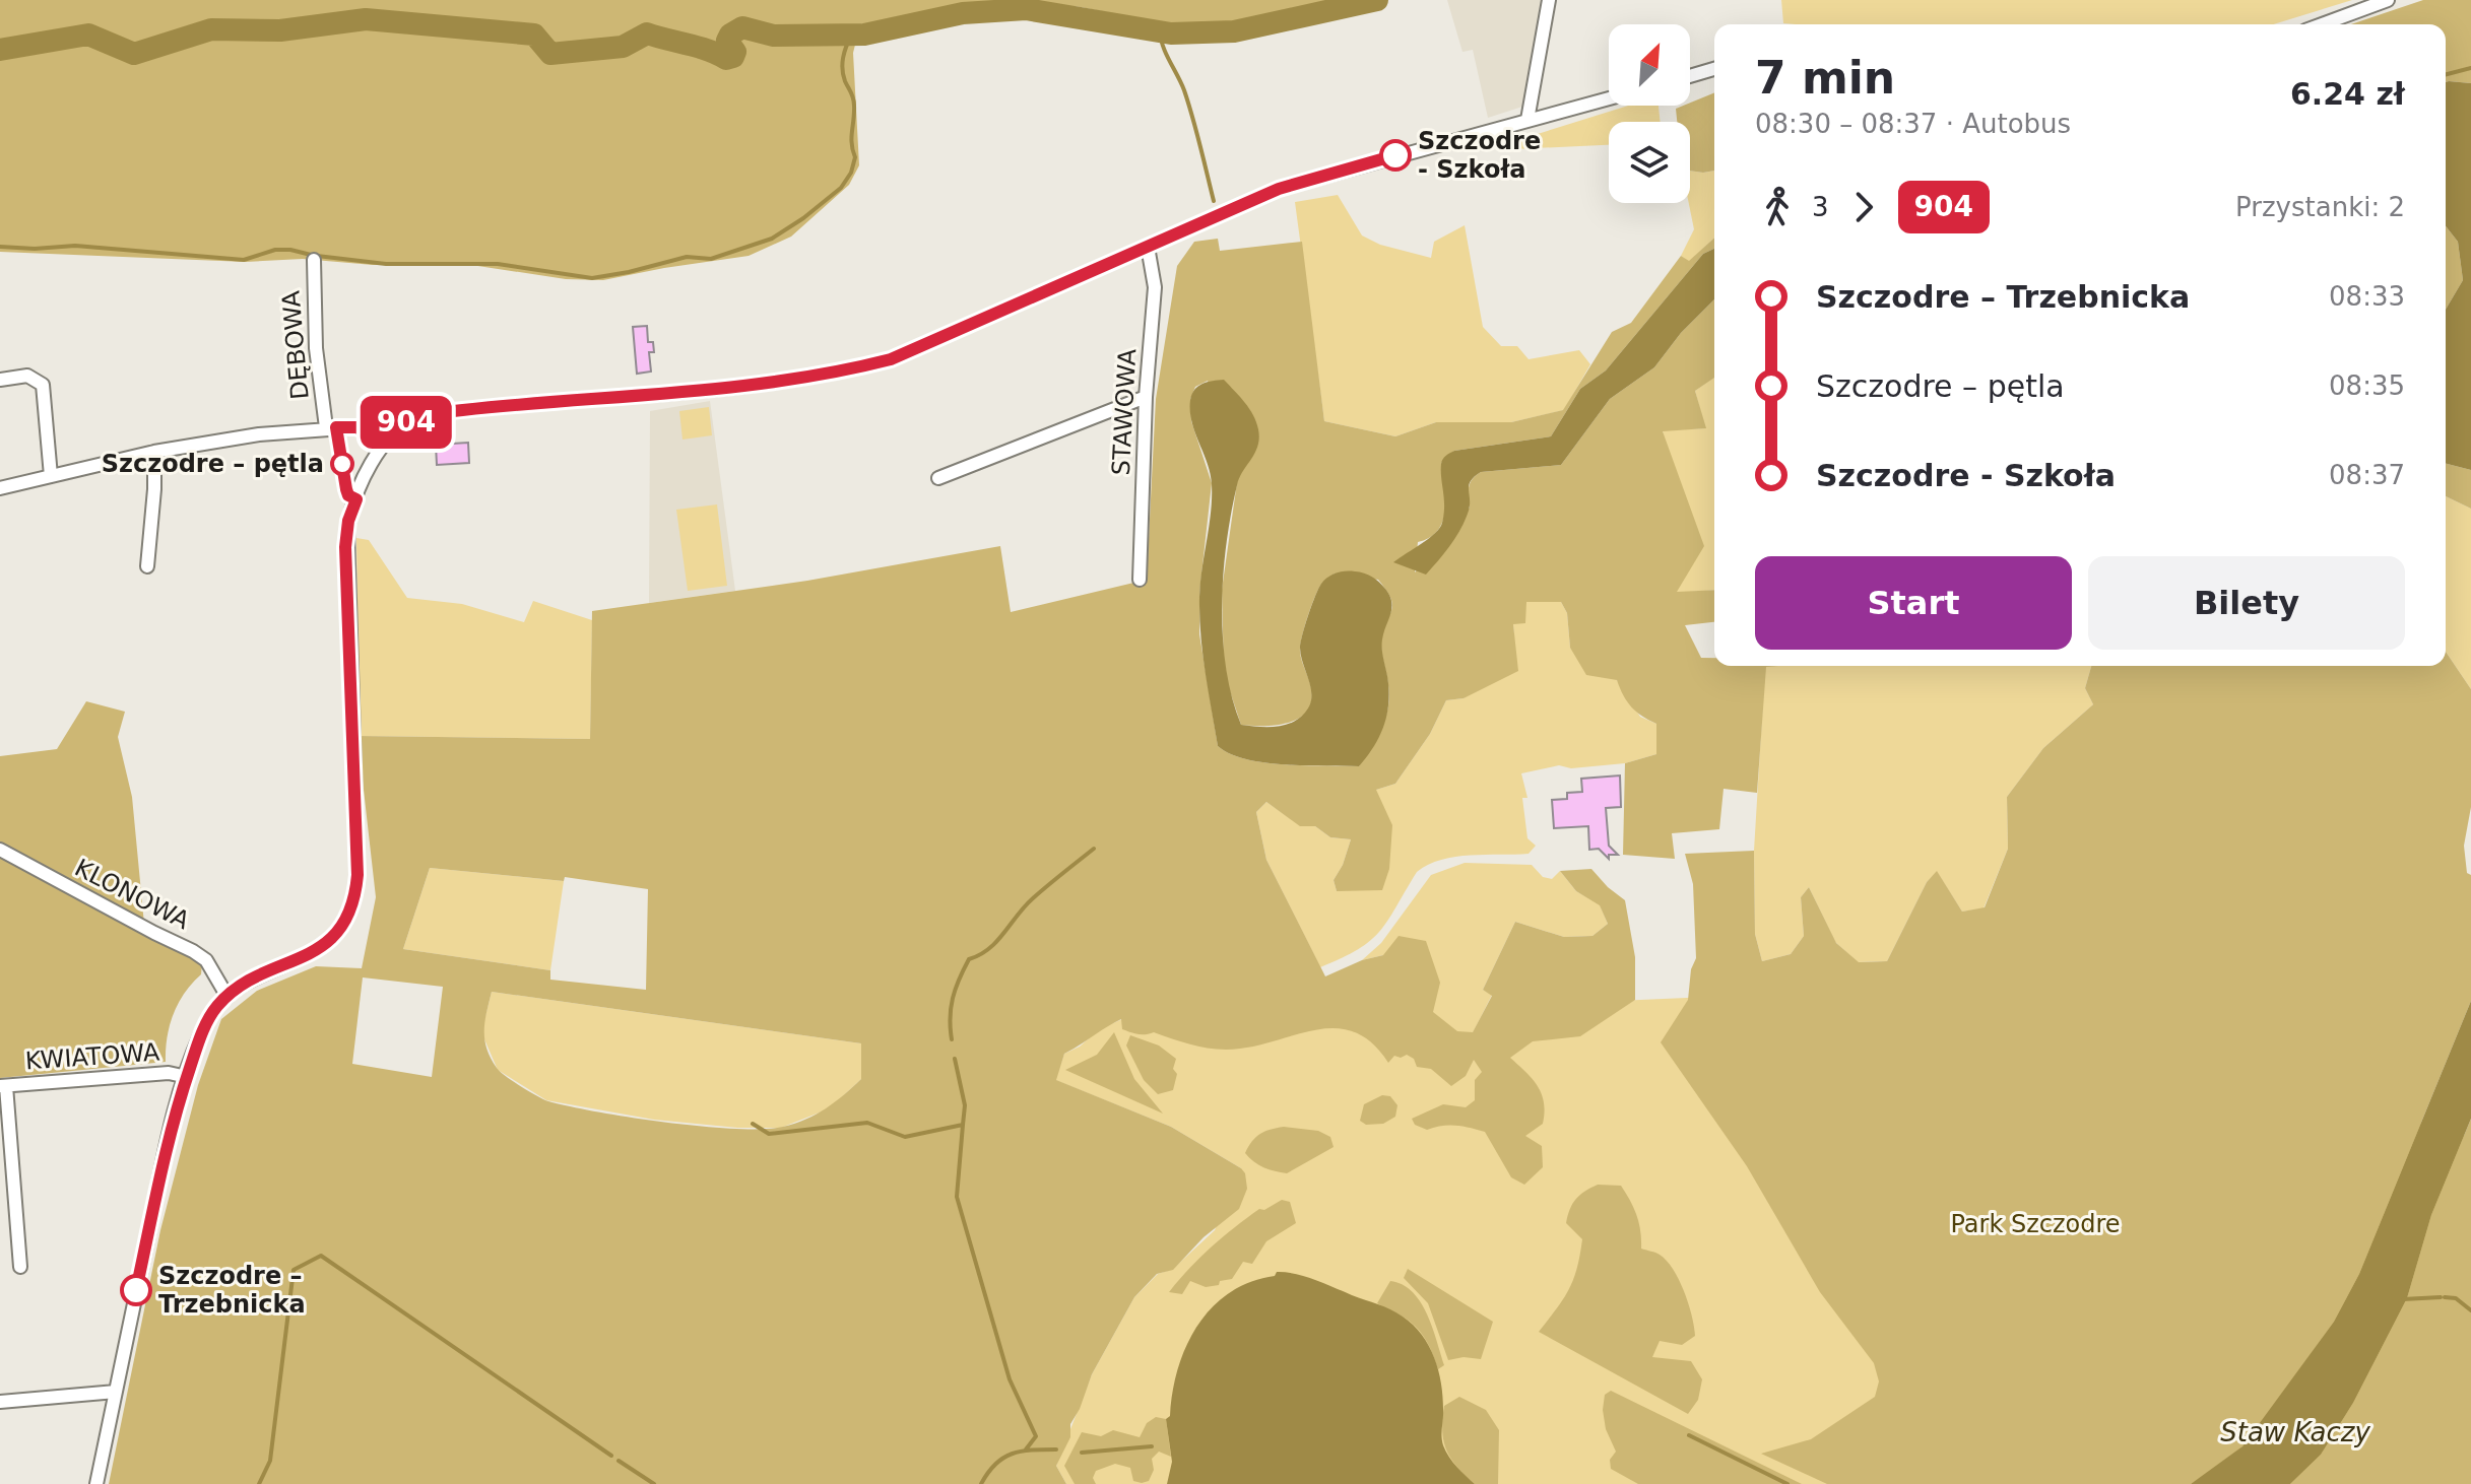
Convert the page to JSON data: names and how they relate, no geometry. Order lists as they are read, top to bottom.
{
  "streets": {
    "street": [
      "DĘBOWA",
      "STAWOWA",
      "KLONOWA",
      "KWIATOWA"
    ]
  },
  "water": ["Staw Kaczy"],
  "parks": ["Park Szczodre"],
  "places": ["Szczodre - Szkoła", "Szczodre – pętla", "Szczodre – Trzebnicka"],
  "lines": ["bus line 904"],
  "north": "top right",
  "page": {
    "on_map": "904",
    "heading": ["7 min", "08:30 – 08:37 · Autobus", "6.24 zł"],
    "legs": ["3", "904", "Przystanki: 2"],
    "list": [
      {
        "name": "Szczodre – Trzebnicka",
        "value": "08:33"
      },
      {
        "name": "Szczodre – pętla",
        "value": "08:35"
      },
      {
        "name": "Szczodre - Szkoła",
        "value": "08:37"
      }
    ],
    "buttons": ["Start", "Bilety"]
  }
}
